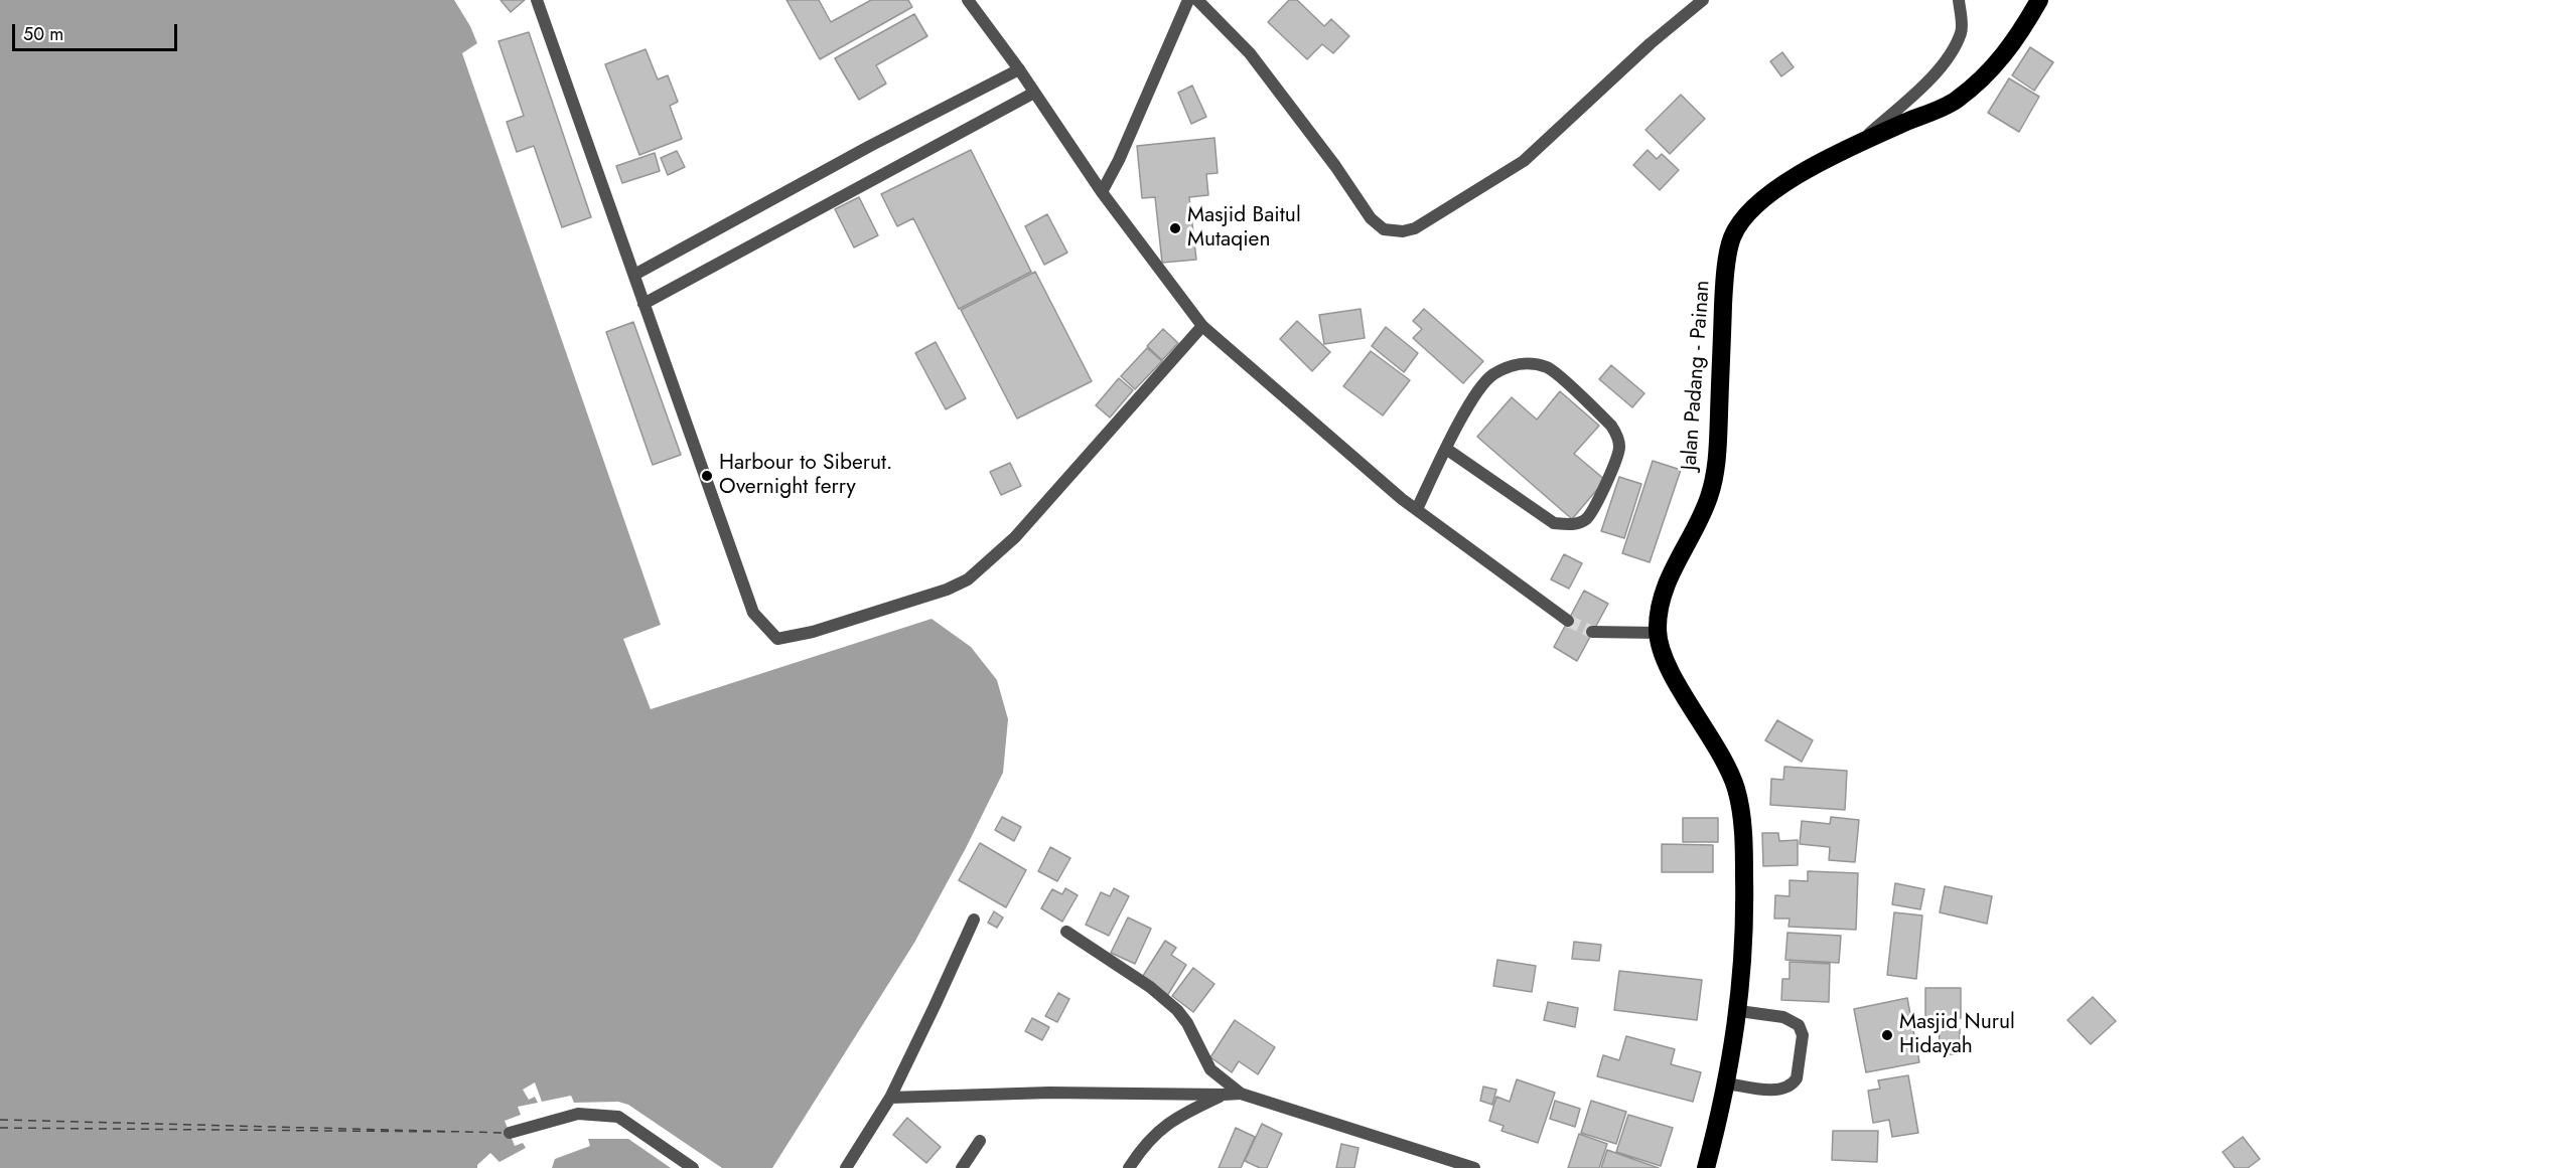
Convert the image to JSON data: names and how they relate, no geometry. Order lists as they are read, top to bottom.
{
  "streets": {
    "highway": ["Jalan Padang - Painan"]
  },
  "places": ["Masjid Baitul Mutaqien", "Harbour to Siberut. Overnight ferry", "Masjid Nurul Hidayah"],
  "scale_bar": "50 m"
}
